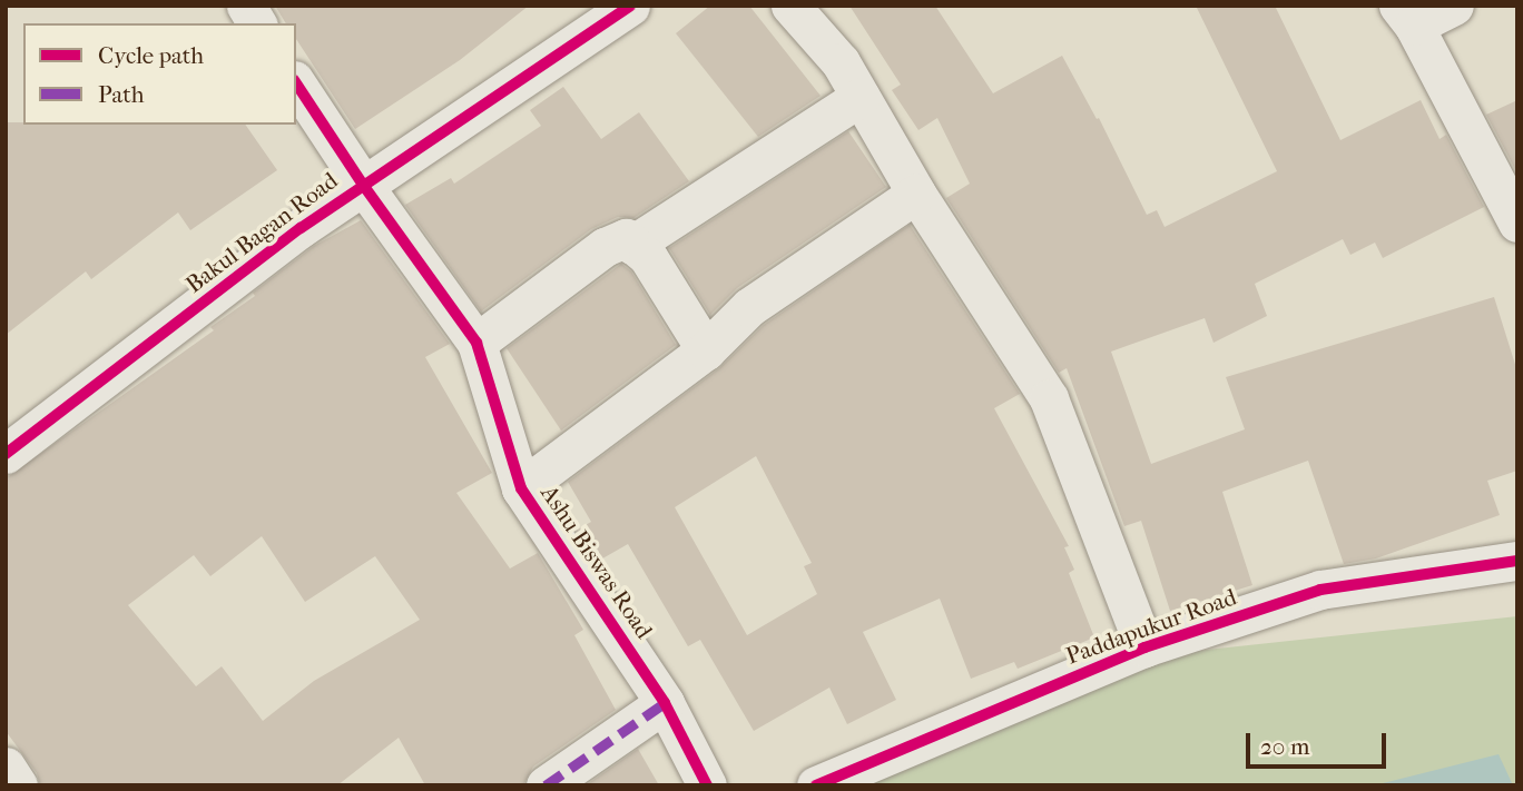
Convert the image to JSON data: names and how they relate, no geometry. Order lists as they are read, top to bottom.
{
  "streets": {
    "street": ["Bakul Bagan Road", "Ashu Biswas Road", "Paddapukur Road"]
  },
  "crossings": [
    ["Bakul Bagan Road", "Ashu Biswas Road"]
  ],
  "legend": ["Cycle path", "Path"],
  "scale_bar": "20 m"
}
